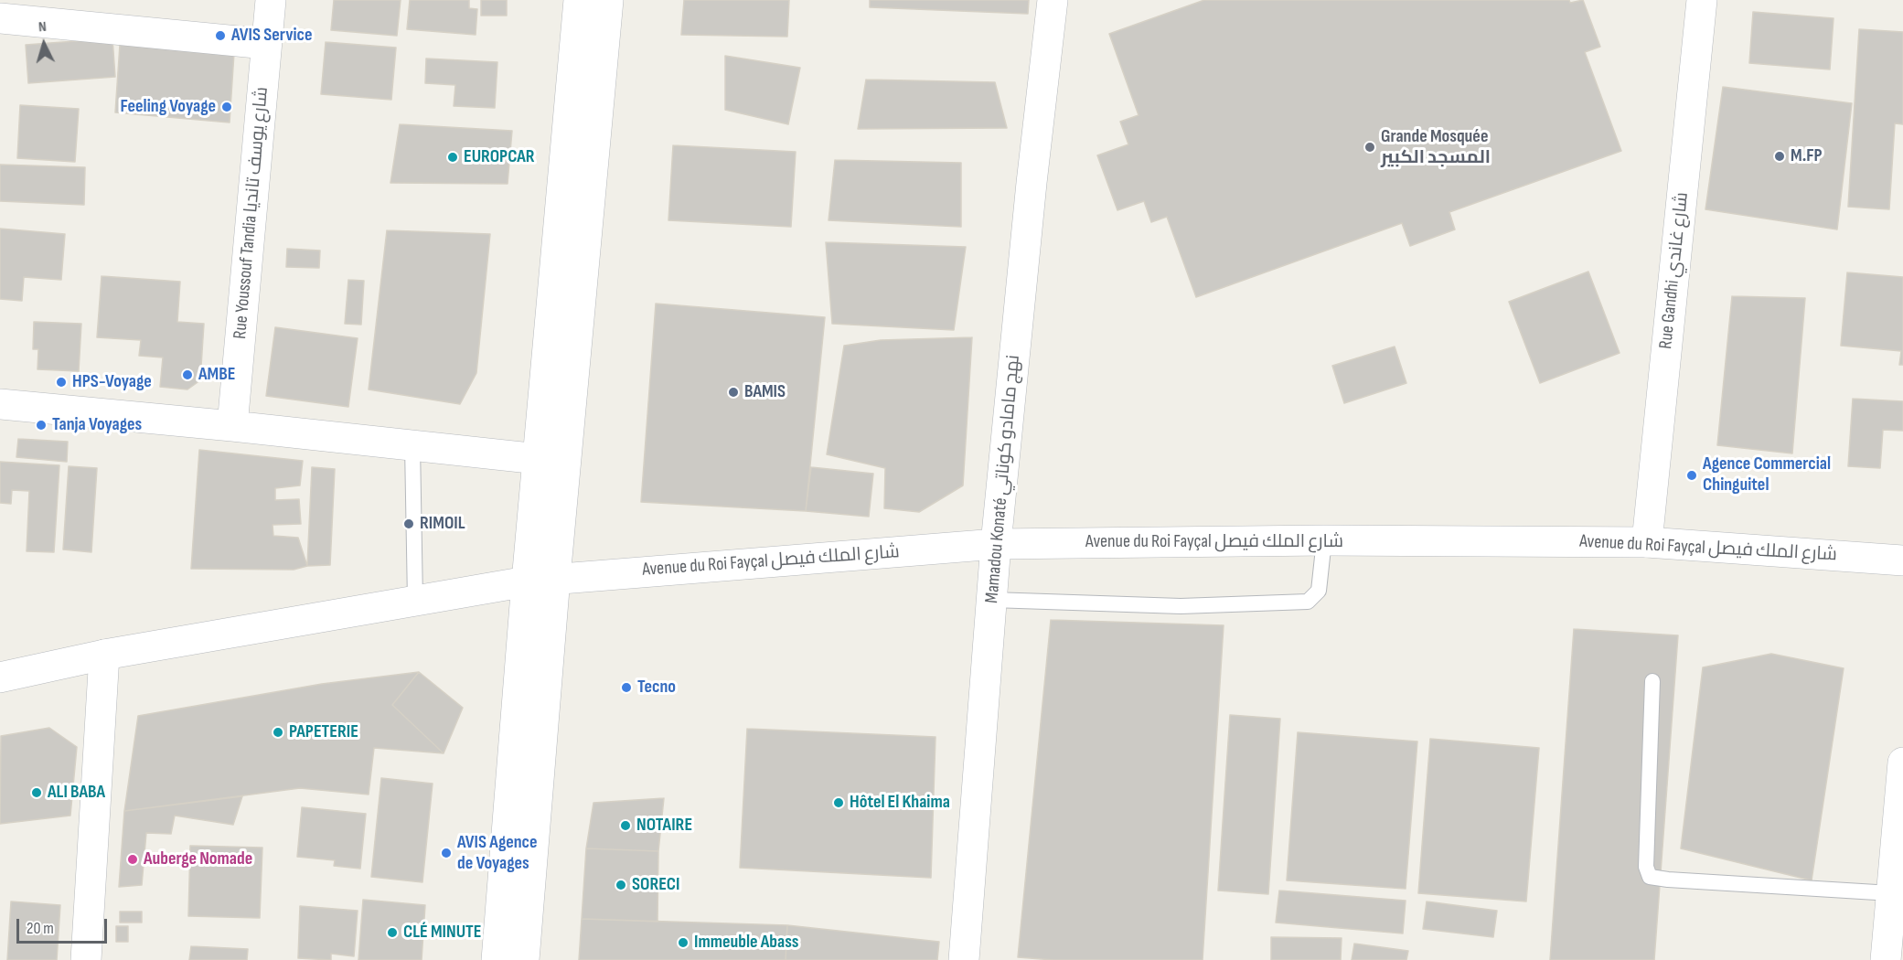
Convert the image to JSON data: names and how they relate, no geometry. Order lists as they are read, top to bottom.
{
  "streets": {
    "street": [
      "Rue Youssouf Tandia شارع يوسف تانديا",
      "Rue Gandhi شارع غاندي",
      "Mamadou Konaté نهج مامادو كوناتي",
      "Avenue du Roi Fayçal شارع الملك فيصل"
    ]
  },
  "crossings": [
    ["Rue Gandhi شارع غاندي", "Avenue du Roi Fayçal شارع الملك فيصل"],
    ["Mamadou Konaté نهج مامادو كوناتي", "Avenue du Roi Fayçal شارع الملك فيصل"]
  ],
  "places": [
    "AVIS Service",
    "Feeling Voyage",
    "Grande Mosquée المسجد الكبير",
    "M.FP",
    "EUROPCAR",
    "AMBE",
    "HPS-Voyage",
    "BAMIS",
    "Tanja Voyages",
    "Agence Commercial Chinguitel",
    "RIMOIL",
    "Tecno",
    "PAPETERIE",
    "ALI BABA",
    "Hôtel El Khaima",
    "NOTAIRE",
    "AVIS Agence de Voyages",
    "Auberge Nomade",
    "SORECI",
    "CLÉ MINUTE",
    "Immeuble Abass"
  ],
  "scale_bar": "20 m",
  "north": "top"
}
